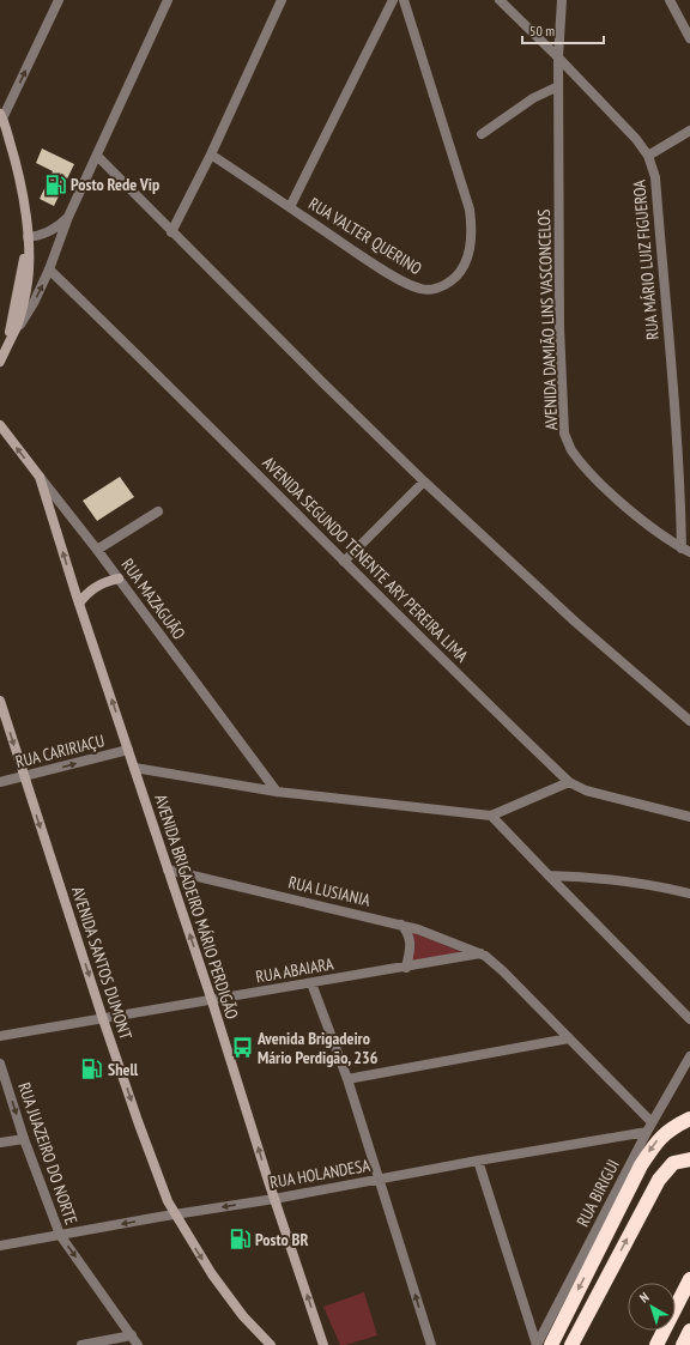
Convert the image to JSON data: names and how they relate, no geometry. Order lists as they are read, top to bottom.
{
  "streets": {
    "main road": ["RUA MAZAGUÃO", "AVENIDA BRIGADEIRO MÁRIO PERDIGÃO", "AVENIDA SANTOS DUMONT"],
    "street": [
      "RUA VALTER QUERINO",
      "RUA MÁRIO LUIZ FIGUEROA",
      "AVENIDA DAMIÃO LINS VASCONCELOS",
      "AVENIDA SEGUNDO TENENTE ARY PEREIRA LIMA",
      "RUA CARIRIAÇU",
      "RUA LUSIANIA",
      "RUA ABAIARA",
      "RUA JUAZEIRO DO NORTE",
      "RUA HOLANDESA",
      "RUA BIRIGUI"
    ]
  },
  "crossings": [
    ["RUA MÁRIO LUIZ FIGUEROA", "AVENIDA DAMIÃO LINS VASCONCELOS"],
    ["RUA MAZAGUÃO", "AVENIDA BRIGADEIRO MÁRIO PERDIGÃO"],
    ["RUA CARIRIAÇU", "AVENIDA BRIGADEIRO MÁRIO PERDIGÃO"],
    ["RUA CARIRIAÇU", "AVENIDA SANTOS DUMONT"],
    ["RUA LUSIANIA", "AVENIDA BRIGADEIRO MÁRIO PERDIGÃO"],
    ["RUA LUSIANIA", "RUA ABAIARA"],
    ["RUA LUSIANIA", "RUA BIRIGUI"],
    ["AVENIDA BRIGADEIRO MÁRIO PERDIGÃO", "RUA ABAIARA"],
    ["AVENIDA BRIGADEIRO MÁRIO PERDIGÃO", "RUA HOLANDESA"],
    ["AVENIDA SANTOS DUMONT", "RUA ABAIARA"],
    ["AVENIDA SANTOS DUMONT", "RUA HOLANDESA"],
    ["RUA JUAZEIRO DO NORTE", "RUA HOLANDESA"],
    ["RUA HOLANDESA", "RUA BIRIGUI"]
  ],
  "one_way": [
    "RUA CARIRIAÇU",
    "AVENIDA BRIGADEIRO MÁRIO PERDIGÃO",
    "AVENIDA SANTOS DUMONT",
    "RUA JUAZEIRO DO NORTE"
  ],
  "places": {
    "fuel station": ["Posto Rede Vip", "Shell", "Posto BR"],
    "bus stop": ["Avenida Brigadeiro Mário Perdigão, 236"]
  },
  "scale_bar": "50 m",
  "north": "top left"
}
